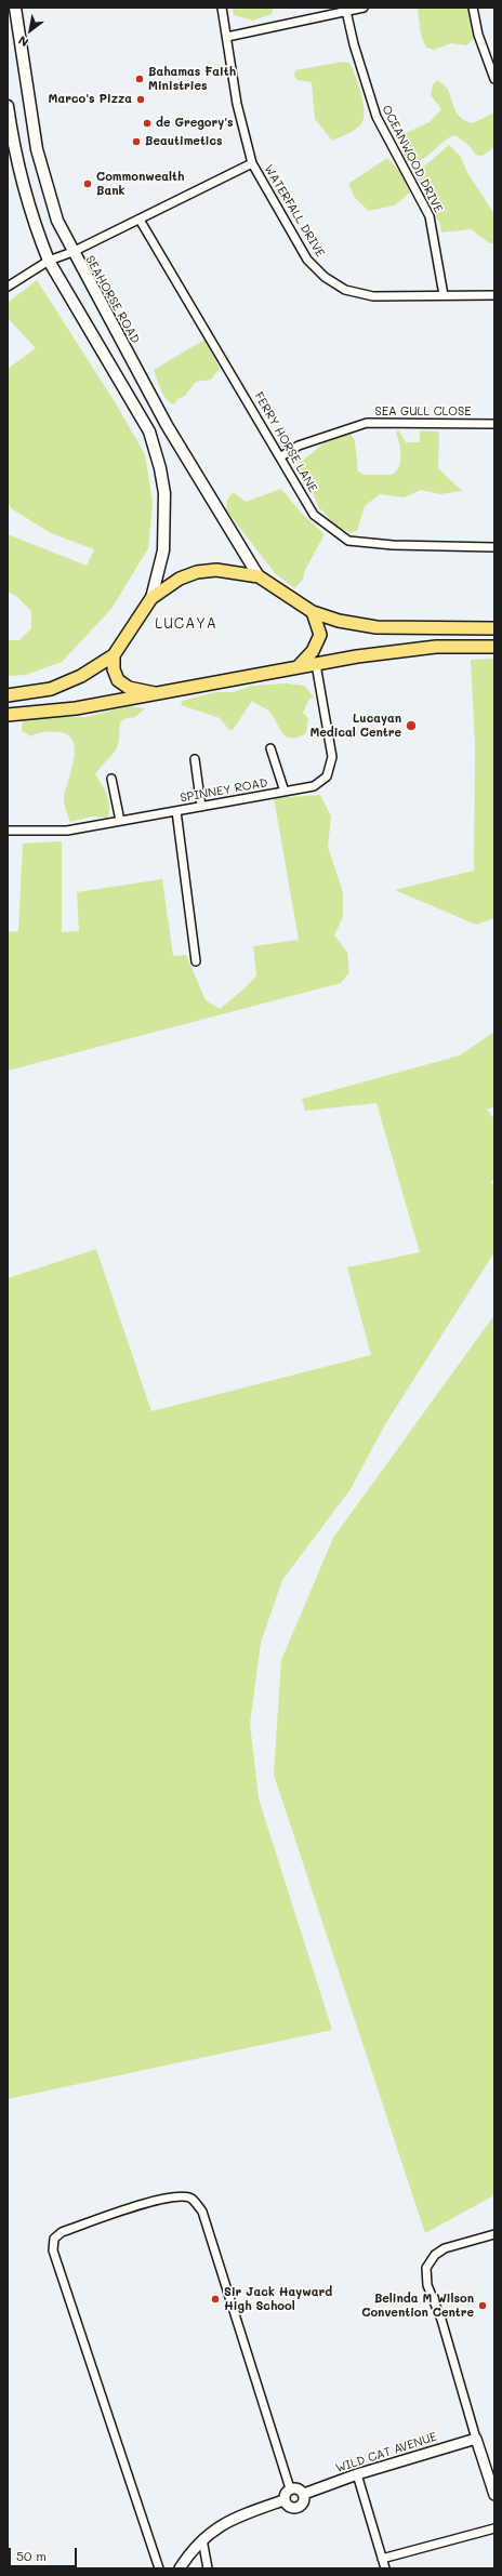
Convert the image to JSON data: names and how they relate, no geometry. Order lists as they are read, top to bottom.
{
  "streets": {
    "main road": ["SEAHORSE ROAD"],
    "street": [
      "OCEANWOOD DRIVE",
      "WATERFALL DRIVE",
      "SEA GULL CLOSE",
      "FERRY HORSE LANE",
      "SPINNEY ROAD",
      "WILD CAT AVENUE"
    ]
  },
  "crossings": [
    ["OCEANWOOD DRIVE", "WATERFALL DRIVE"],
    ["SEA GULL CLOSE", "FERRY HORSE LANE"]
  ],
  "districts": ["LUCAYA"],
  "places": [
    "Bahamas Faith Ministries",
    "Marco's Pizza",
    "de Gregory's",
    "Beautimetics",
    "Commonwealth Bank",
    "Lucayan Medical Centre",
    "Sir Jack Hayward High School",
    "Belinda M Wilson Convention Centre"
  ],
  "scale_bar": "50 m",
  "north": "bottom left"
}
